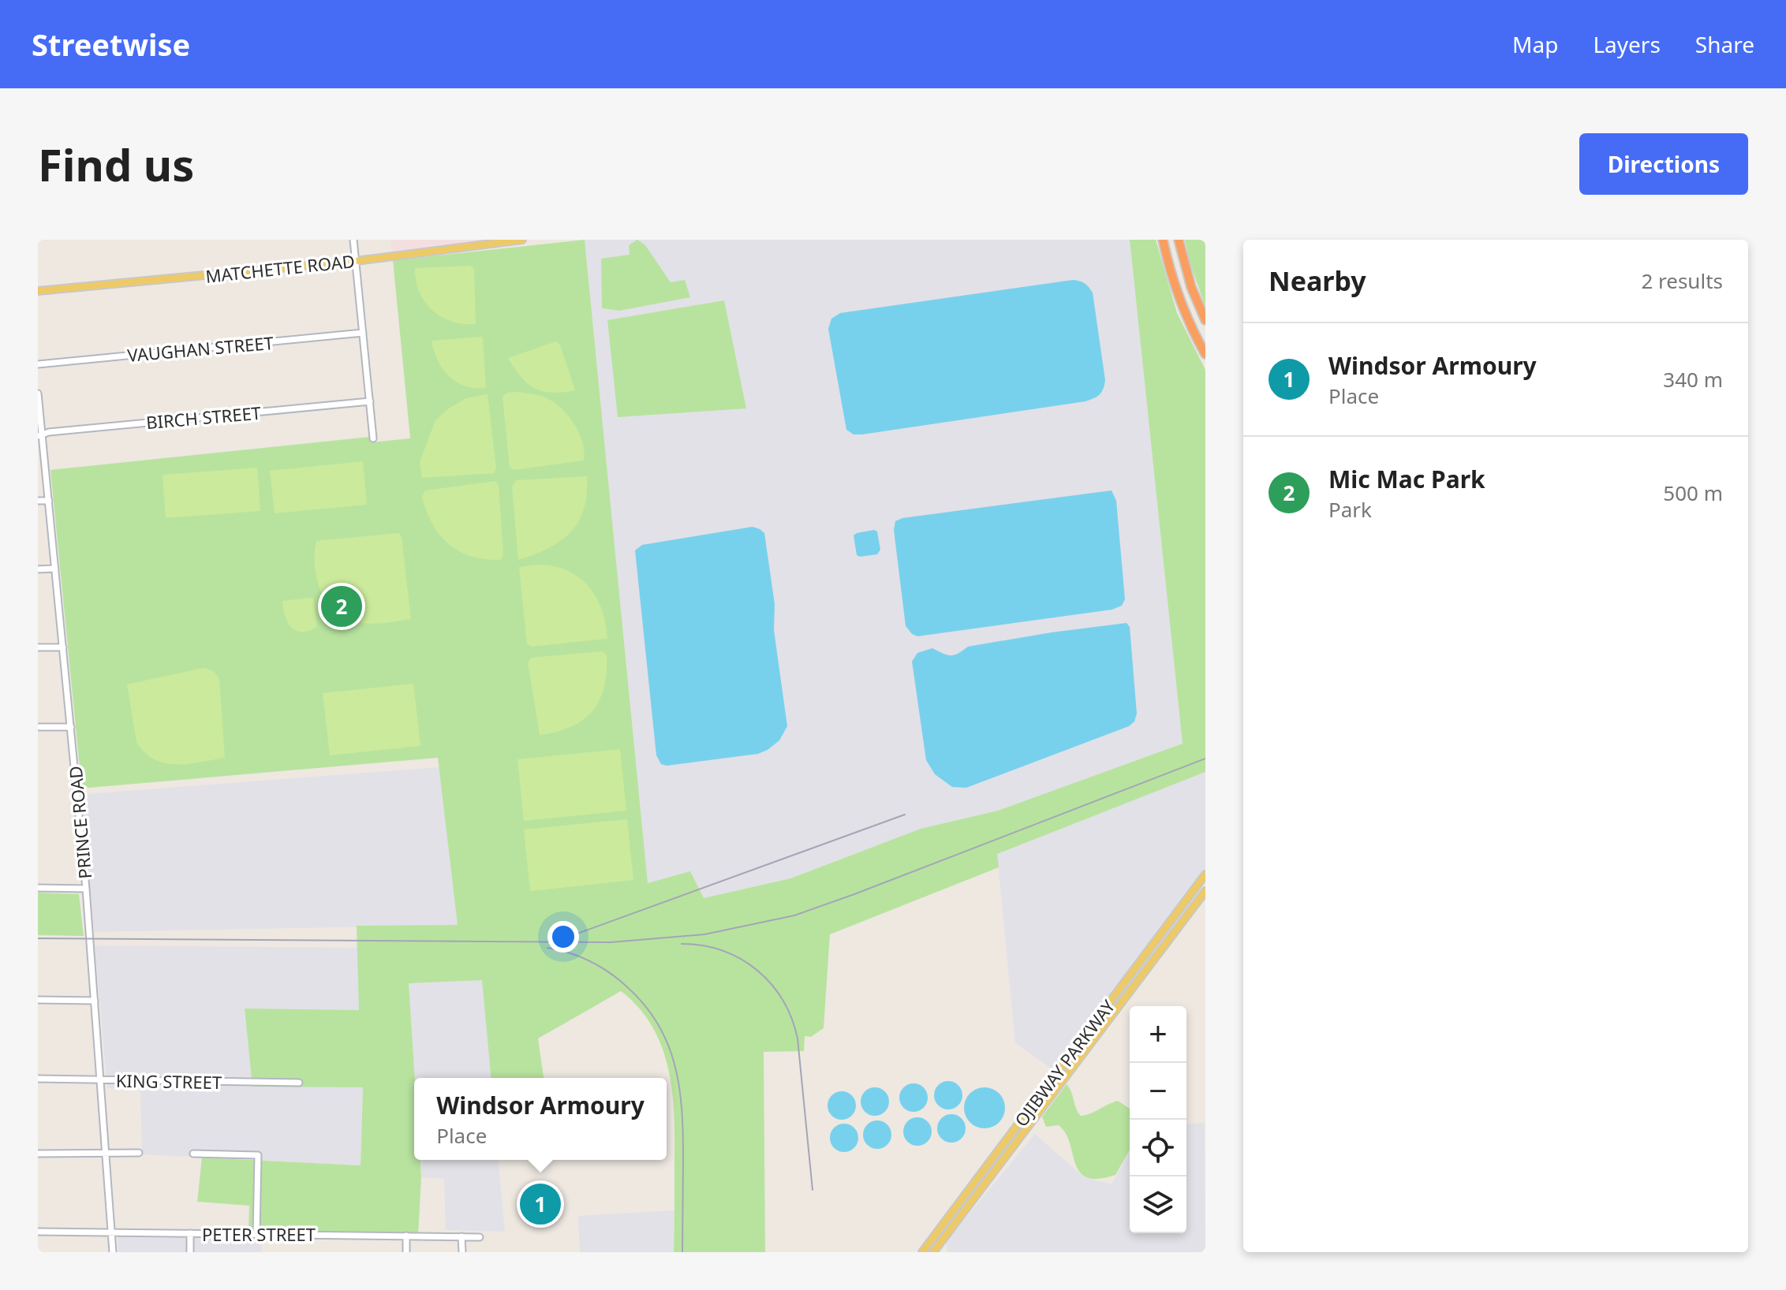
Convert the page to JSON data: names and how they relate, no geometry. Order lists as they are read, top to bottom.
{
  "streets": {
    "main road": ["MATCHETTE ROAD", "OJIBWAY PARKWAY"],
    "street": [
      "VAUGHAN STREET",
      "BIRCH STREET",
      "PRINCE ROAD",
      "KING STREET",
      "PETER STREET"
    ]
  },
  "crossings": [
    ["BIRCH STREET", "PRINCE ROAD"],
    ["PRINCE ROAD", "KING STREET"],
    ["PRINCE ROAD", "PETER STREET"]
  ],
  "page": {
    "header": "Streetwise",
    "nav": ["Map", "Layers", "Share"],
    "buttons": "Directions",
    "title": "Find us",
    "heading": ["Nearby", "2 results"],
    "list": [
      {
        "mark": "1",
        "name": "Windsor Armoury",
        "note": "Place",
        "value": "340 m"
      },
      {
        "mark": "2",
        "name": "Mic Mac Park",
        "note": "Park",
        "value": "500 m"
      }
    ],
    "pins": ["2", "1"],
    "map_buttons": ["+", "−"],
    "popup": ["Windsor Armoury", "Place"]
  }
}
